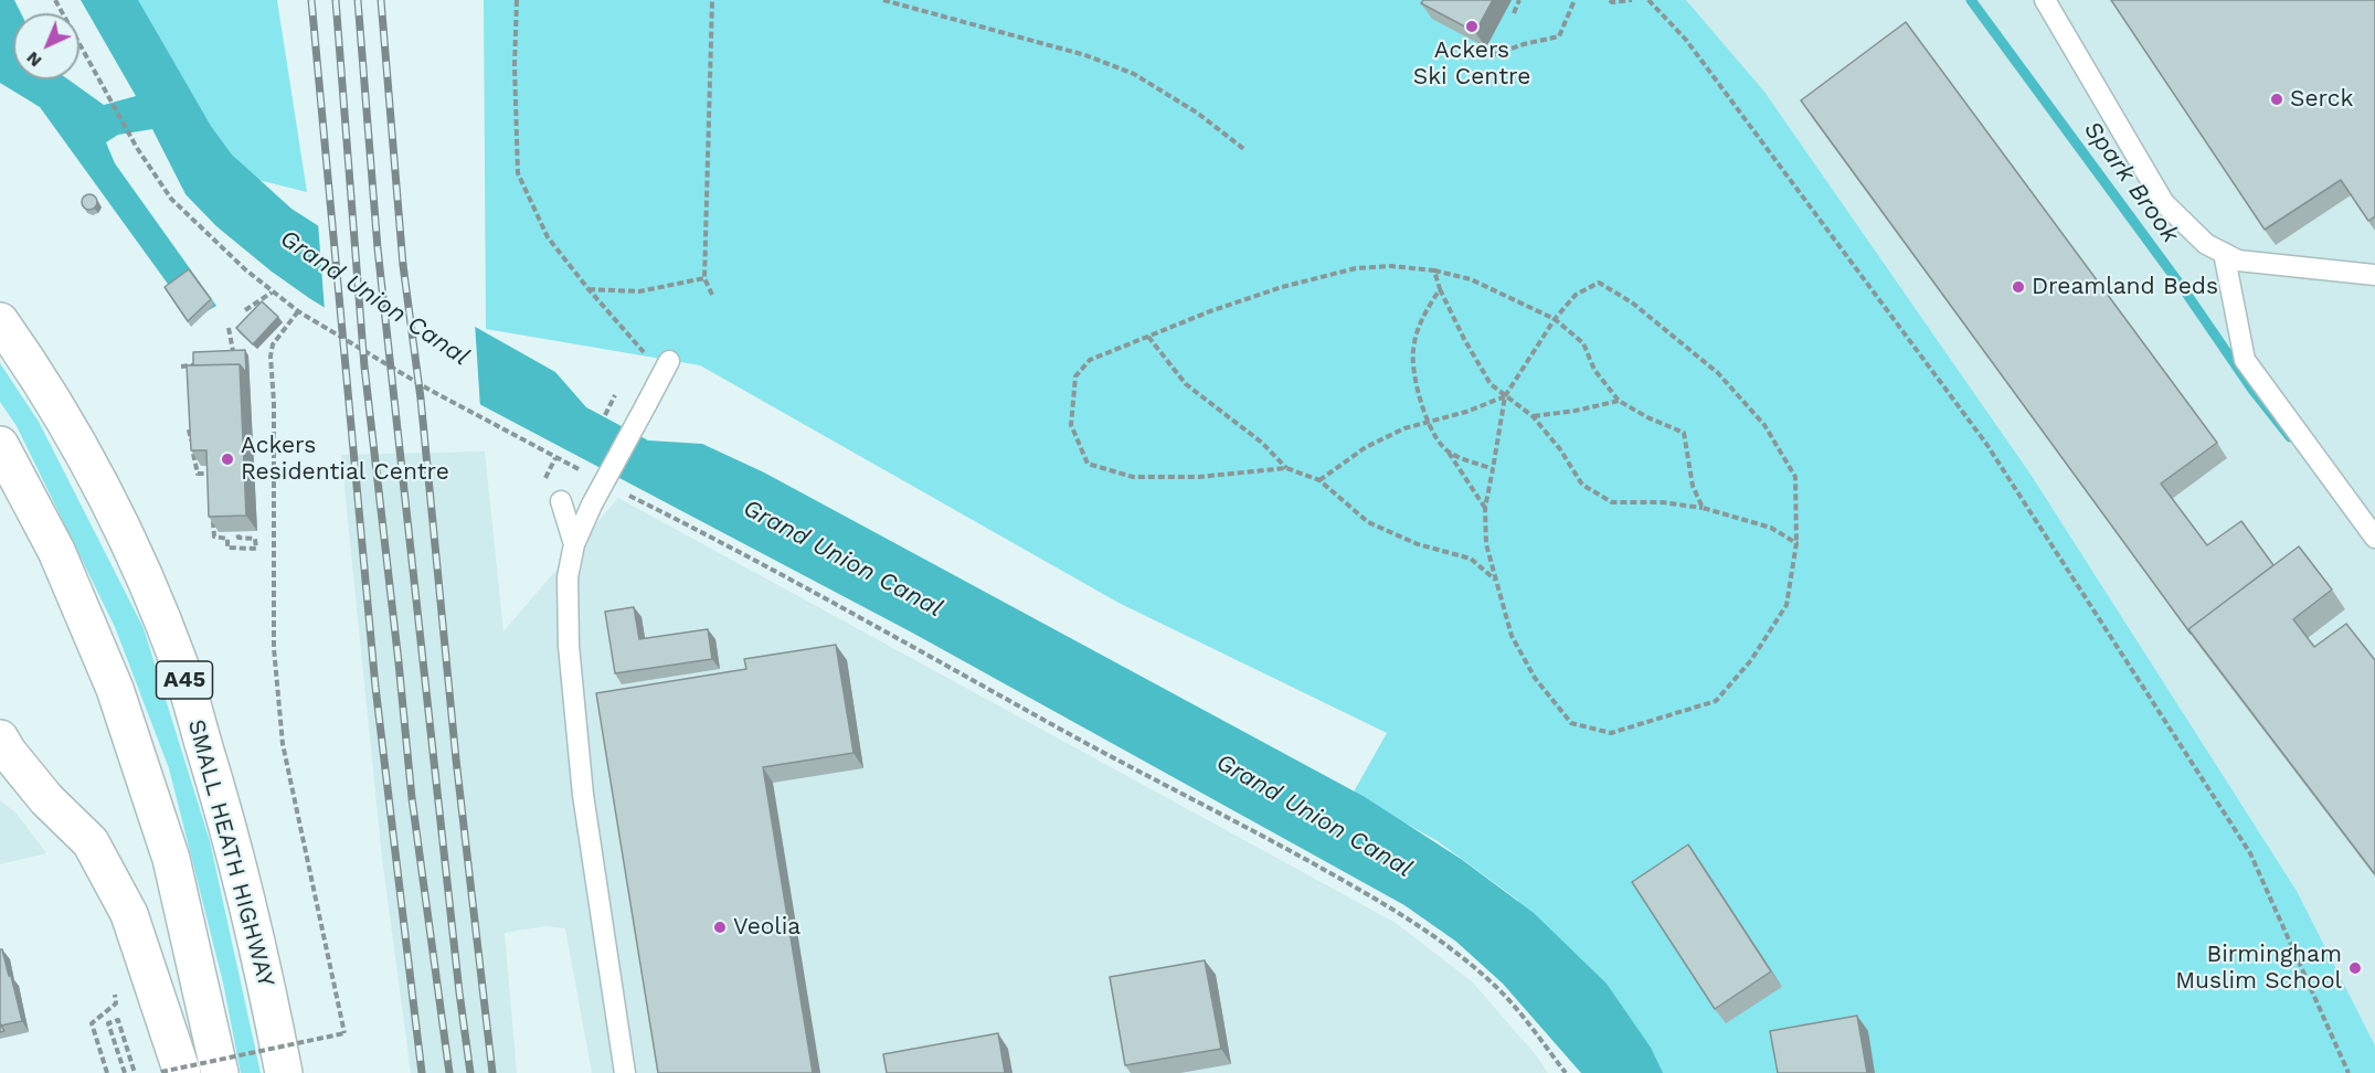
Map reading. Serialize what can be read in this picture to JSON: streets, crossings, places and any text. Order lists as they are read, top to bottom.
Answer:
{
  "streets": {
    "main road": ["A45", "SMALL HEATH HIGHWAY"]
  },
  "water": ["Spark Brook", "Grand Union Canal"],
  "places": [
    "Ackers Ski Centre",
    "Serck",
    "Dreamland Beds",
    "Ackers Residential Centre",
    "Veolia",
    "Birmingham Muslim School"
  ],
  "north": "bottom left"
}
